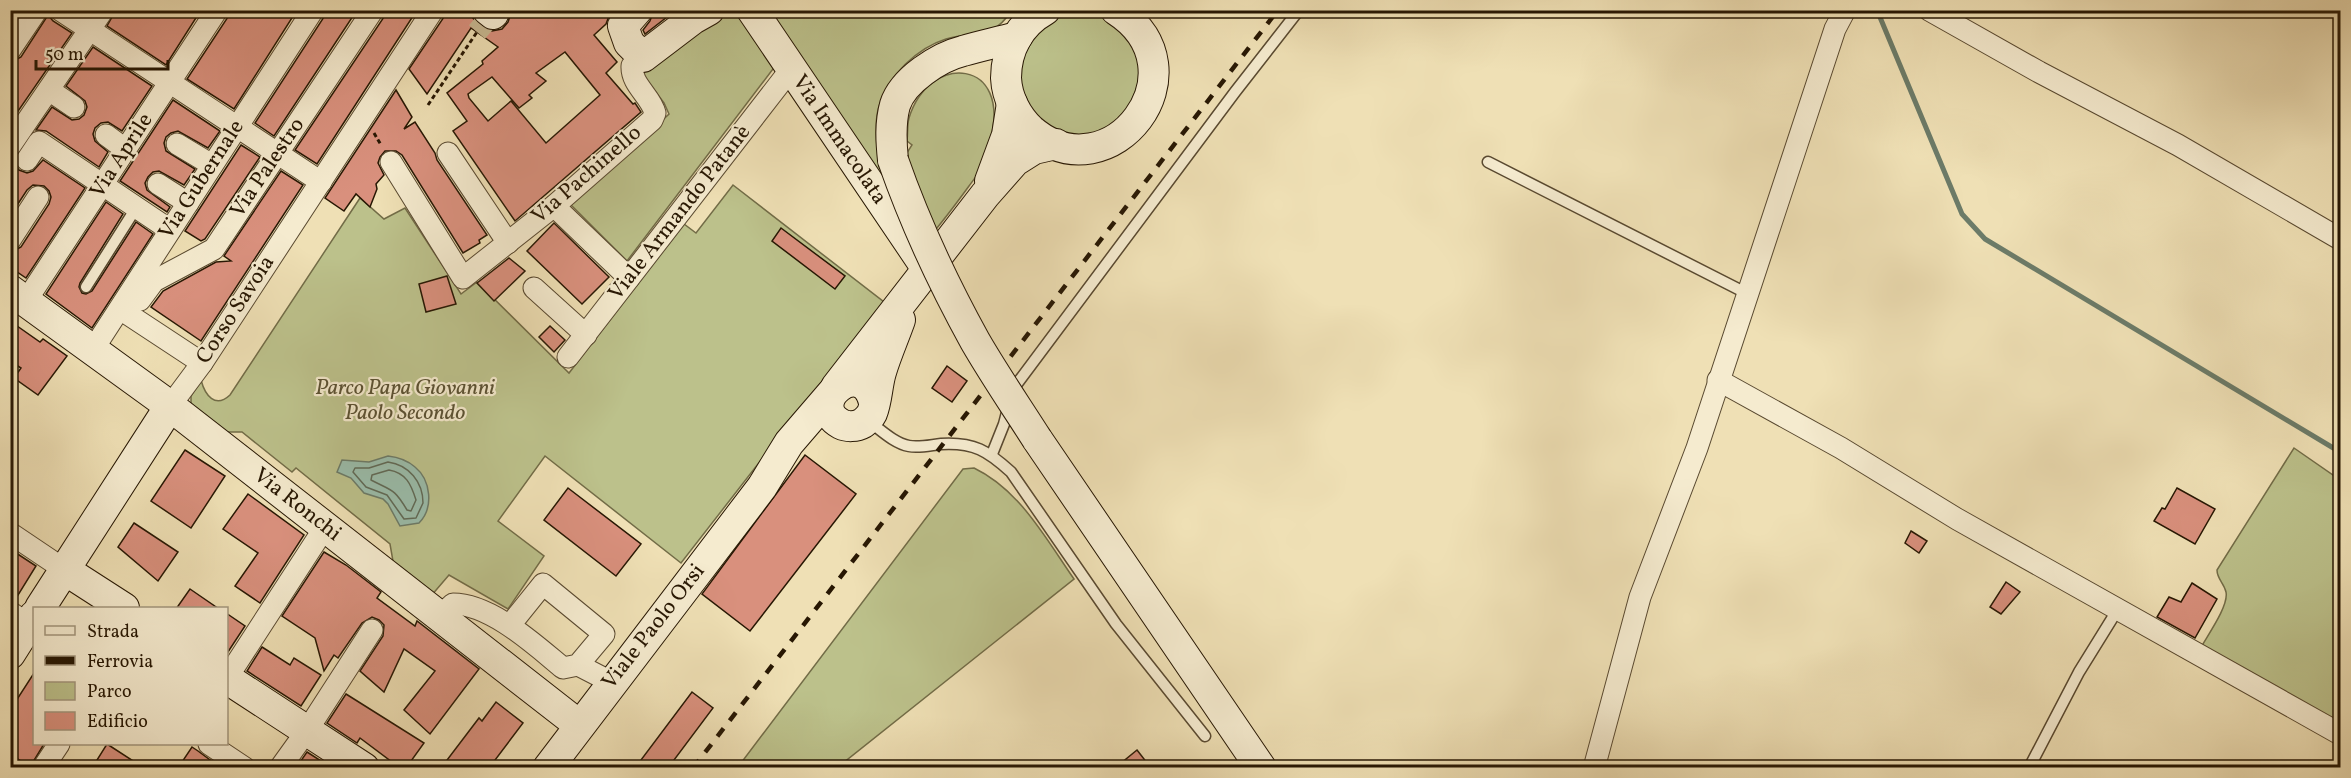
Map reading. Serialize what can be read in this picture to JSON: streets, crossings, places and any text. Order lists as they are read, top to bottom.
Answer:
{
  "streets": {
    "main road": [
      "Via Immacolata",
      "Corso Savoia",
      "Via Ronchi",
      "Viale Paolo Orsi"
    ],
    "street": [
      "Via Aprile",
      "Via Palestro",
      "Via Pachinello",
      "Via Gubernale",
      "Viale Armando Patanè"
    ]
  },
  "crossings": [
    ["Via Immacolata", "Viale Armando Patanè"],
    ["Via Aprile", "Via Ronchi"],
    ["Via Palestro", "Via Gubernale"],
    ["Via Gubernale", "Via Ronchi"],
    ["Corso Savoia", "Via Ronchi"],
    ["Via Ronchi", "Viale Paolo Orsi"]
  ],
  "parks": ["Parco Papa Giovanni Paolo Secondo"],
  "legend": [
    "Strada",
    "Ferrovia",
    "Parco",
    "Edificio"
  ],
  "scale_bar": "50 m"
}
